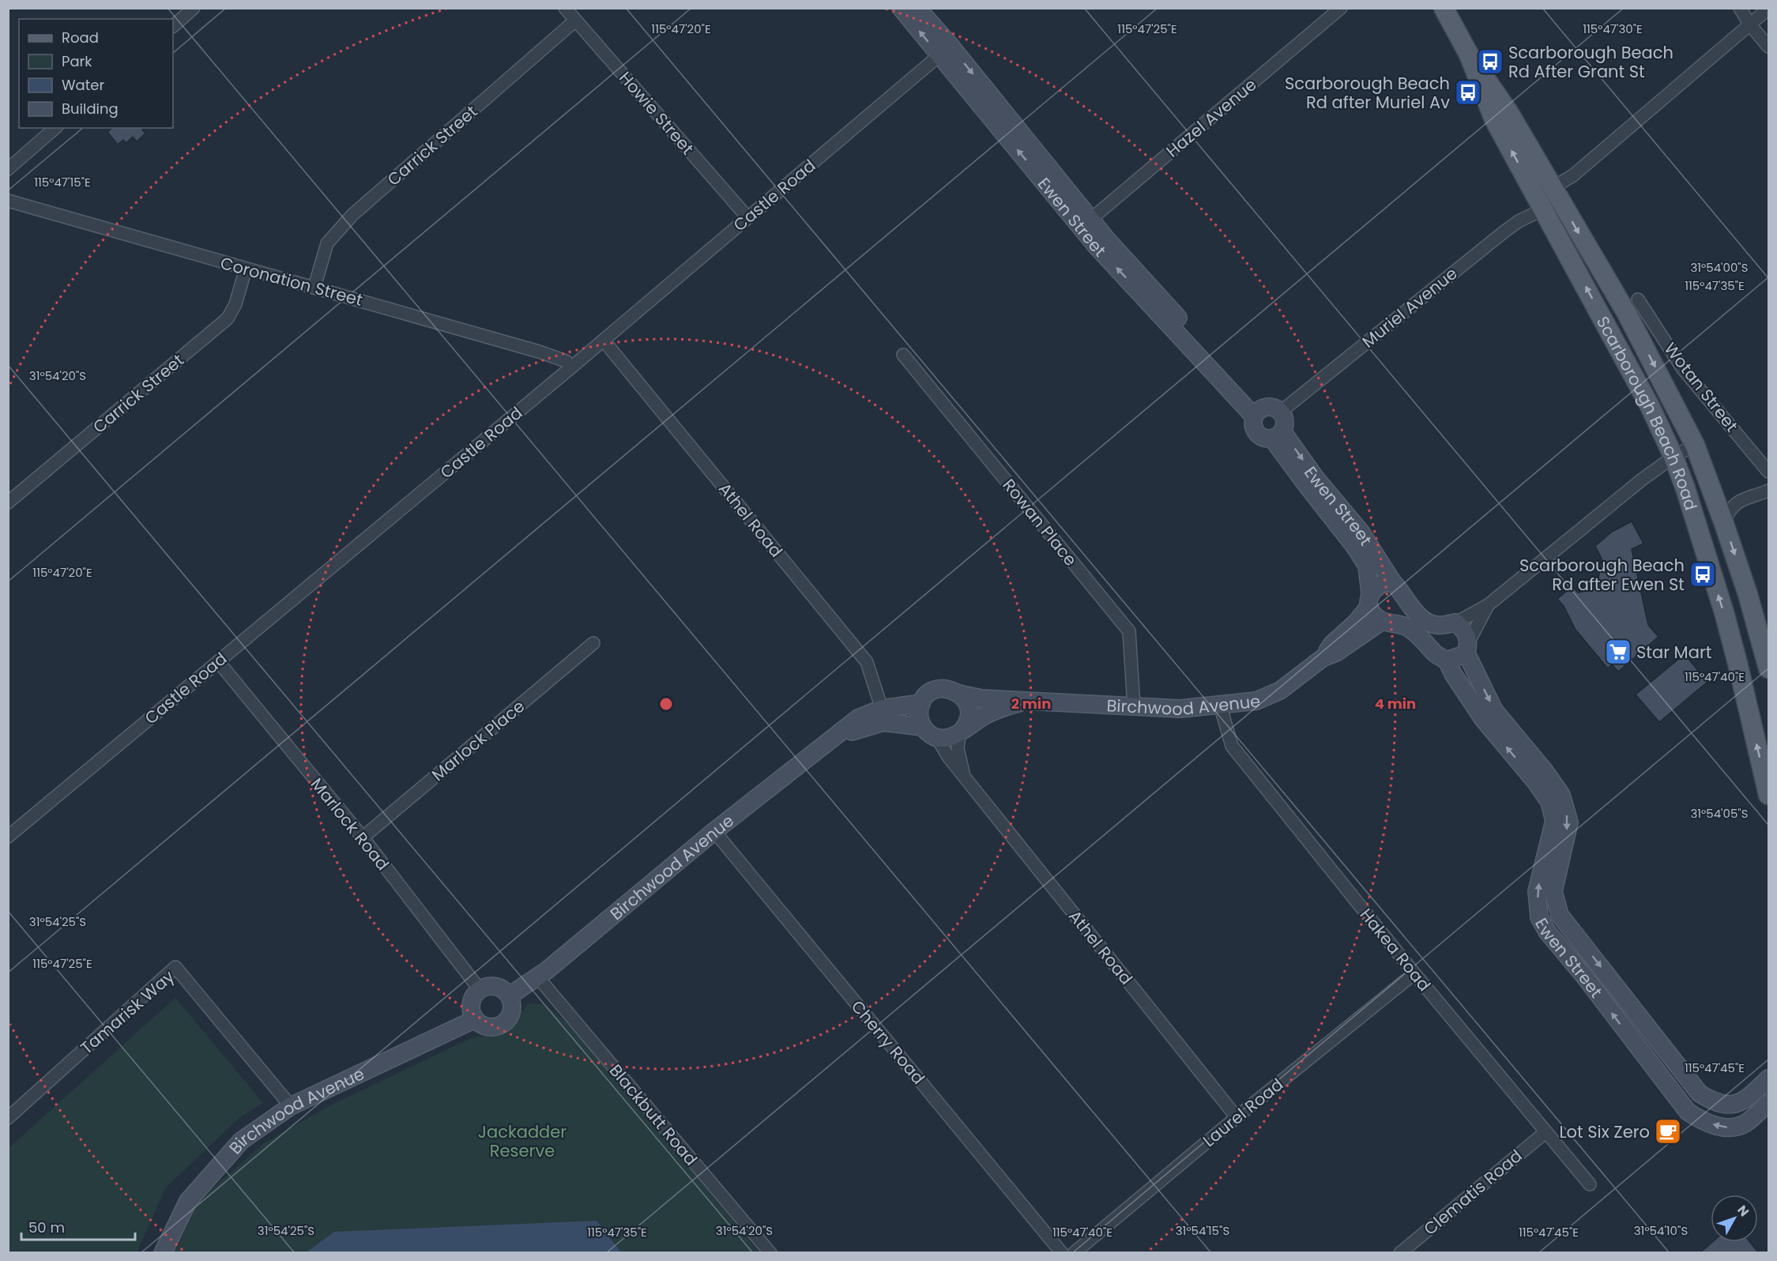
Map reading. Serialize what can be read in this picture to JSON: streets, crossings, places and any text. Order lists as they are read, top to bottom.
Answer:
{
  "streets": {
    "main road": ["Ewen Street", "Scarborough Beach Road", "Birchwood Avenue"],
    "street": [
      "Howie Street",
      "Hazel Avenue",
      "Carrick Street",
      "Castle Road",
      "Coronation Street",
      "Muriel Avenue",
      "Wotan Street",
      "Athel Road",
      "Rowan Place",
      "Marlock Place",
      "Marlock Road",
      "Hakea Road",
      "Tamarisk Way",
      "Cherry Road",
      "Laurel Road",
      "Blackbutt Road",
      "Clematis Road"
    ]
  },
  "crossings": [
    ["Howie Street", "Carrick Street"],
    ["Howie Street", "Castle Road"],
    ["Hazel Avenue", "Ewen Street"],
    ["Carrick Street", "Coronation Street"],
    ["Castle Road", "Ewen Street"],
    ["Castle Road", "Coronation Street"],
    ["Castle Road", "Athel Road"],
    ["Castle Road", "Marlock Road"],
    ["Ewen Street", "Muriel Avenue"],
    ["Ewen Street", "Birchwood Avenue"],
    ["Muriel Avenue", "Scarborough Beach Road"],
    ["Athel Road", "Birchwood Avenue"],
    ["Athel Road", "Laurel Road"],
    ["Rowan Place", "Birchwood Avenue"],
    ["Birchwood Avenue", "Marlock Road"],
    ["Birchwood Avenue", "Hakea Road"],
    ["Birchwood Avenue", "Tamarisk Way"],
    ["Birchwood Avenue", "Cherry Road"],
    ["Birchwood Avenue", "Blackbutt Road"],
    ["Marlock Place", "Marlock Road"],
    ["Hakea Road", "Laurel Road"],
    ["Hakea Road", "Clematis Road"]
  ],
  "parks": ["Jackadder Reserve"],
  "places": {
    "bus stop": ["Scarborough Beach Rd After Grant St", "Scarborough Beach Rd after Muriel Av", "Scarborough Beach Rd after Ewen St"],
    "supermarket": ["Star Mart"],
    "cafe": ["Lot Six Zero"]
  },
  "legend": [
    "Road",
    "Park",
    "Water",
    "Building"
  ],
  "scale_bar": "50 m",
  "north": "top right",
  "coordinates": [
    "115°47'20\"E",
    "115°47'25\"E",
    "115°47'30\"E",
    "115°47'15\"E",
    "31°54'00\"S",
    "115°47'35\"E",
    "31°54'20\"S",
    "115°47'40\"E",
    "31°54'05\"S",
    "31°54'25\"S",
    "115°47'45\"E",
    "31°54'15\"S",
    "31°54'10\"S"
  ],
  "rings": ["2 min", "4 min"]
}
